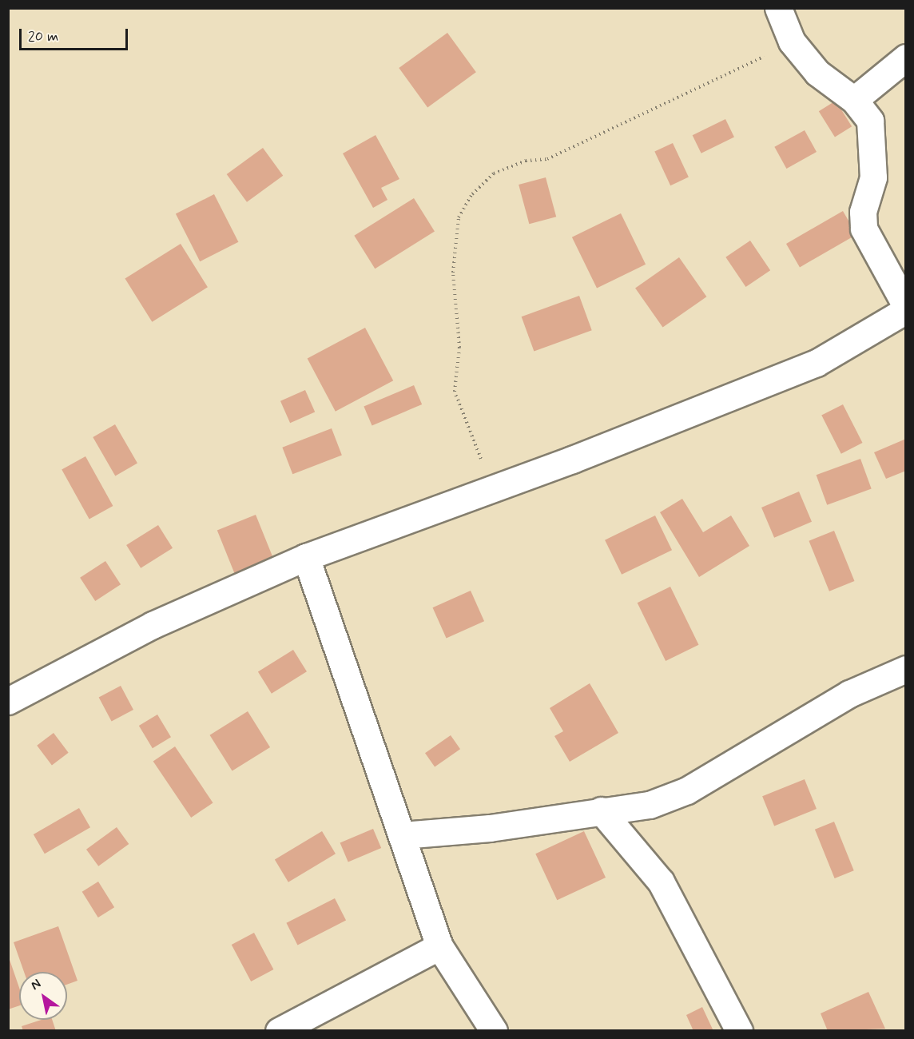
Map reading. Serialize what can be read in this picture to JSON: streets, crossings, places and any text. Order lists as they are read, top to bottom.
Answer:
{
  "scale_bar": "20 m",
  "north": "top left"
}
